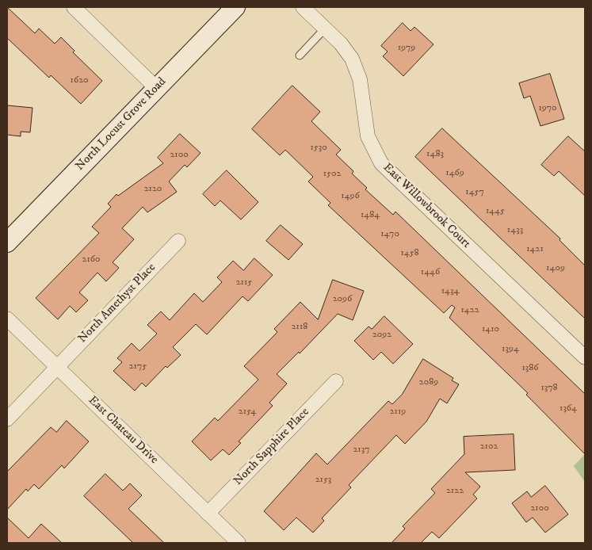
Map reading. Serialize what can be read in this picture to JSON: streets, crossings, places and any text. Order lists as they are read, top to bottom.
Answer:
{
  "streets": {
    "main road": ["North Locust Grove Road"],
    "street": [
      "East Willowbrook Court",
      "North Amethyst Place",
      "East Chateau Drive",
      "North Sapphire Place"
    ]
  },
  "crossings": [
    ["North Amethyst Place", "East Chateau Drive"],
    ["East Chateau Drive", "North Sapphire Place"]
  ],
  "house_numbers": [
    "1979",
    "1620",
    "1970",
    "1530",
    "1483",
    "2100",
    "1469",
    "1502",
    "2120",
    "1457",
    "1496",
    "1445",
    "1484",
    "1433",
    "1470",
    "1421",
    "1458",
    "2160",
    "1409",
    "1446",
    "2115",
    "1434",
    "2096",
    "1422",
    "2118",
    "1410",
    "2092",
    "1394",
    "2175",
    "1386",
    "2089",
    "1378",
    "1364",
    "2154",
    "2119",
    "2102",
    "2137",
    "2153",
    "2122",
    "2100"
  ]
}
